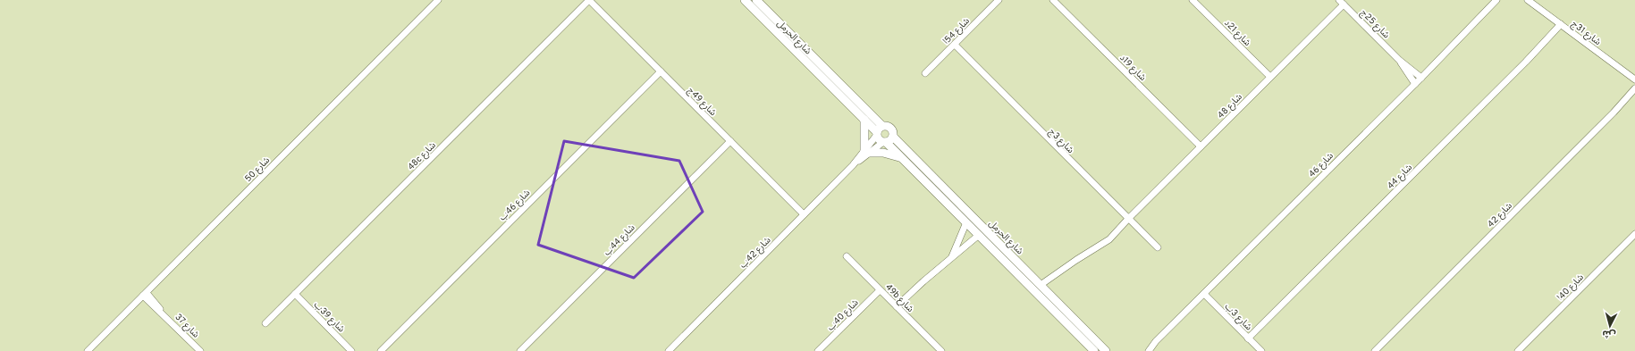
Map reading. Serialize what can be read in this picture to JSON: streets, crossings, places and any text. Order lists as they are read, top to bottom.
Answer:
{
  "streets": {
    "street": [
      "شارع 25ج",
      "شارع 54ا",
      "شارع 21د",
      "شارع 31ج",
      "شارع الحرمل",
      "شارع 19د",
      "شارع 49ج",
      "شارع 48",
      "شارع 3ج",
      "48c شارع",
      "شارع 46",
      "شارع 50",
      "شارع 44",
      "شارع 46ب",
      "شارع 42",
      "شارع 44ب",
      "شارع 42ب",
      "شارع 40ا",
      "49b شارع",
      "شارع 40ب",
      "شارع 39ب",
      "شارع 3ب",
      "شارع 37"
    ]
  },
  "crossings": [
    ["شارع 25ج", "شارع 48"],
    ["شارع 25ج", "شارع 46"],
    ["شارع 54ا", "شارع 3ج"],
    ["شارع 21د", "شارع 48"],
    ["شارع 31ج", "شارع 44"],
    ["شارع الحرمل", "شارع 48"],
    ["شارع الحرمل", "شارع 42ب"],
    ["شارع 19د", "شارع 48"],
    ["شارع 49ج", "48c شارع"],
    ["شارع 49ج", "شارع 46ب"],
    ["شارع 49ج", "شارع 44ب"],
    ["شارع 49ج", "شارع 42ب"],
    ["شارع 48", "شارع 3ج"],
    ["48c شارع", "شارع 39ب"],
    ["شارع 46", "شارع 3ب"],
    ["شارع 50", "شارع 37"],
    ["شارع 44", "شارع 3ب"],
    ["49b شارع", "شارع 40ب"]
  ],
  "north": "bottom"
}
